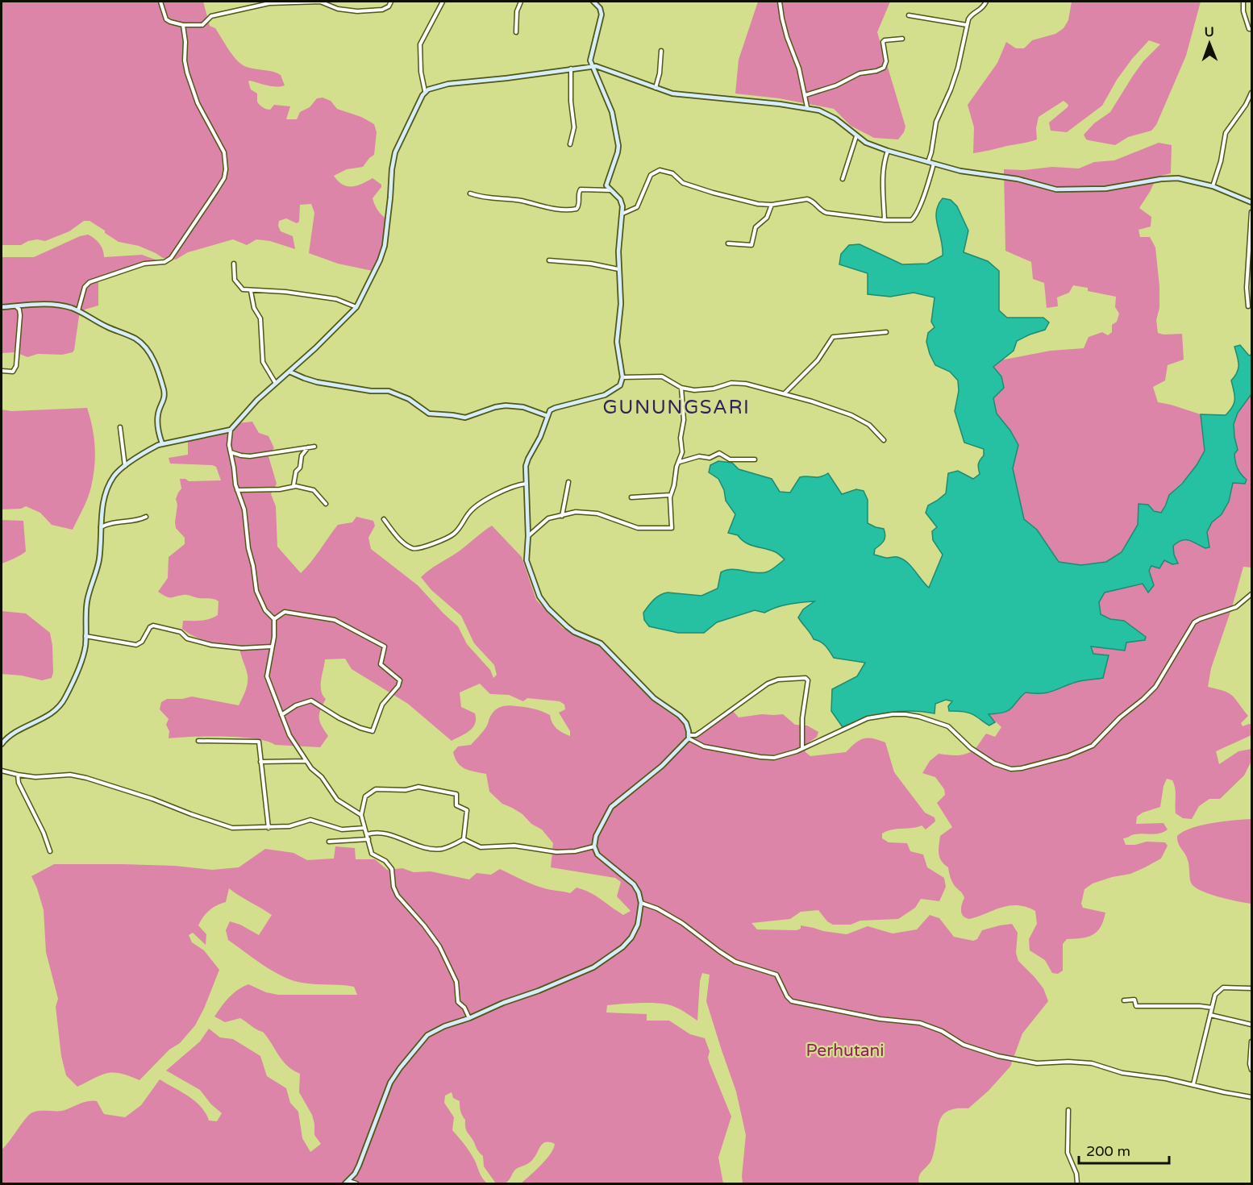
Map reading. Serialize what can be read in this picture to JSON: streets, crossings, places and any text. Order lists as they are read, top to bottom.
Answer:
{
  "districts": ["GUNUNGSARI"],
  "parks": ["Perhutani"],
  "scale_bar": "200 m",
  "north": "top"
}
